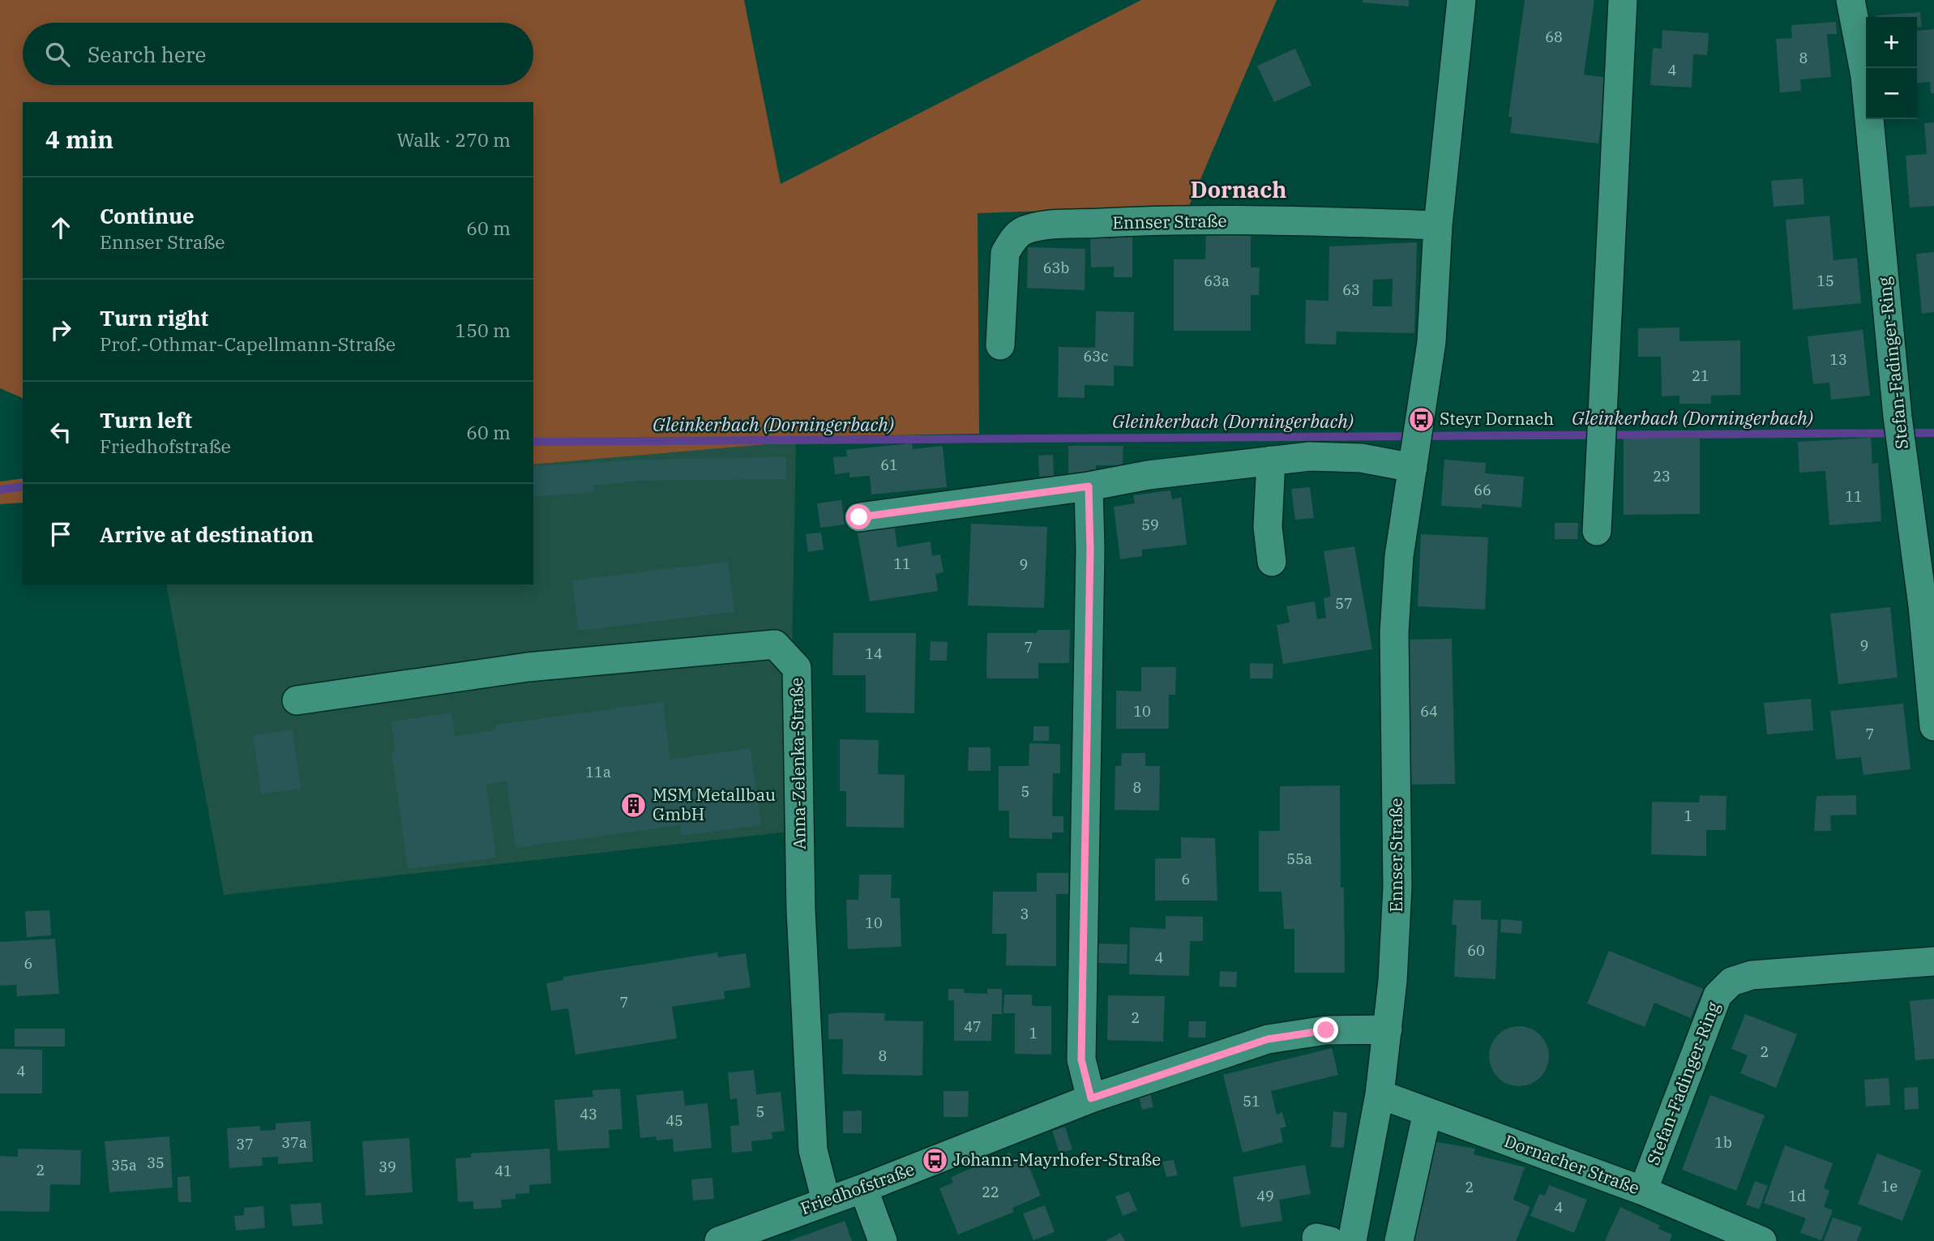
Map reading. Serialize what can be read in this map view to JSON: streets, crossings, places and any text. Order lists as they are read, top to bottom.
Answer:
{
  "streets": {
    "street": [
      "Ennser Straße",
      "Stefan-Fadinger-Ring",
      "Anna-Zelenka-Straße",
      "Dornacher Straße",
      "Friedhofstraße"
    ]
  },
  "crossings": [
    ["Ennser Straße", "Dornacher Straße"],
    ["Ennser Straße", "Friedhofstraße"],
    ["Stefan-Fadinger-Ring", "Dornacher Straße"],
    ["Anna-Zelenka-Straße", "Friedhofstraße"]
  ],
  "districts": ["Dornach"],
  "water": ["Gleinkerbach (Dorningerbach)"],
  "places": {
    "bus stop": ["Steyr Dornach", "Johann-Mayrhofer-Straße"],
    "building": ["MSM Metallbau GmbH"]
  },
  "house_numbers": [
    "68",
    "8",
    "4",
    "63b",
    "63a",
    "15",
    "63",
    "63c",
    "13",
    "21",
    "61",
    "23",
    "66",
    "11",
    "59",
    "11",
    "9",
    "57",
    "9",
    "7",
    "14",
    "10",
    "64",
    "7",
    "11a",
    "8",
    "5",
    "1",
    "55a",
    "6",
    "3",
    "10",
    "60",
    "4",
    "6",
    "7",
    "2",
    "47",
    "1",
    "2",
    "8",
    "4",
    "51",
    "5",
    "43",
    "45",
    "37a",
    "1b",
    "37",
    "35",
    "35a",
    "39",
    "2",
    "41",
    "1e",
    "2",
    "22",
    "49",
    "1d",
    "4"
  ],
  "page": {
    "map_buttons": ["+", "−"],
    "search": "Search here",
    "heading": ["4 min", "Walk · 270 m"],
    "list": [
      ["Continue", "Ennser Straße", "60 m"],
      ["Turn right", "Prof.-Othmar-Capellmann-Straße", "150 m"],
      ["Turn left", "Friedhofstraße", "60 m"],
      "Arrive at destination"
    ]
  }
}
